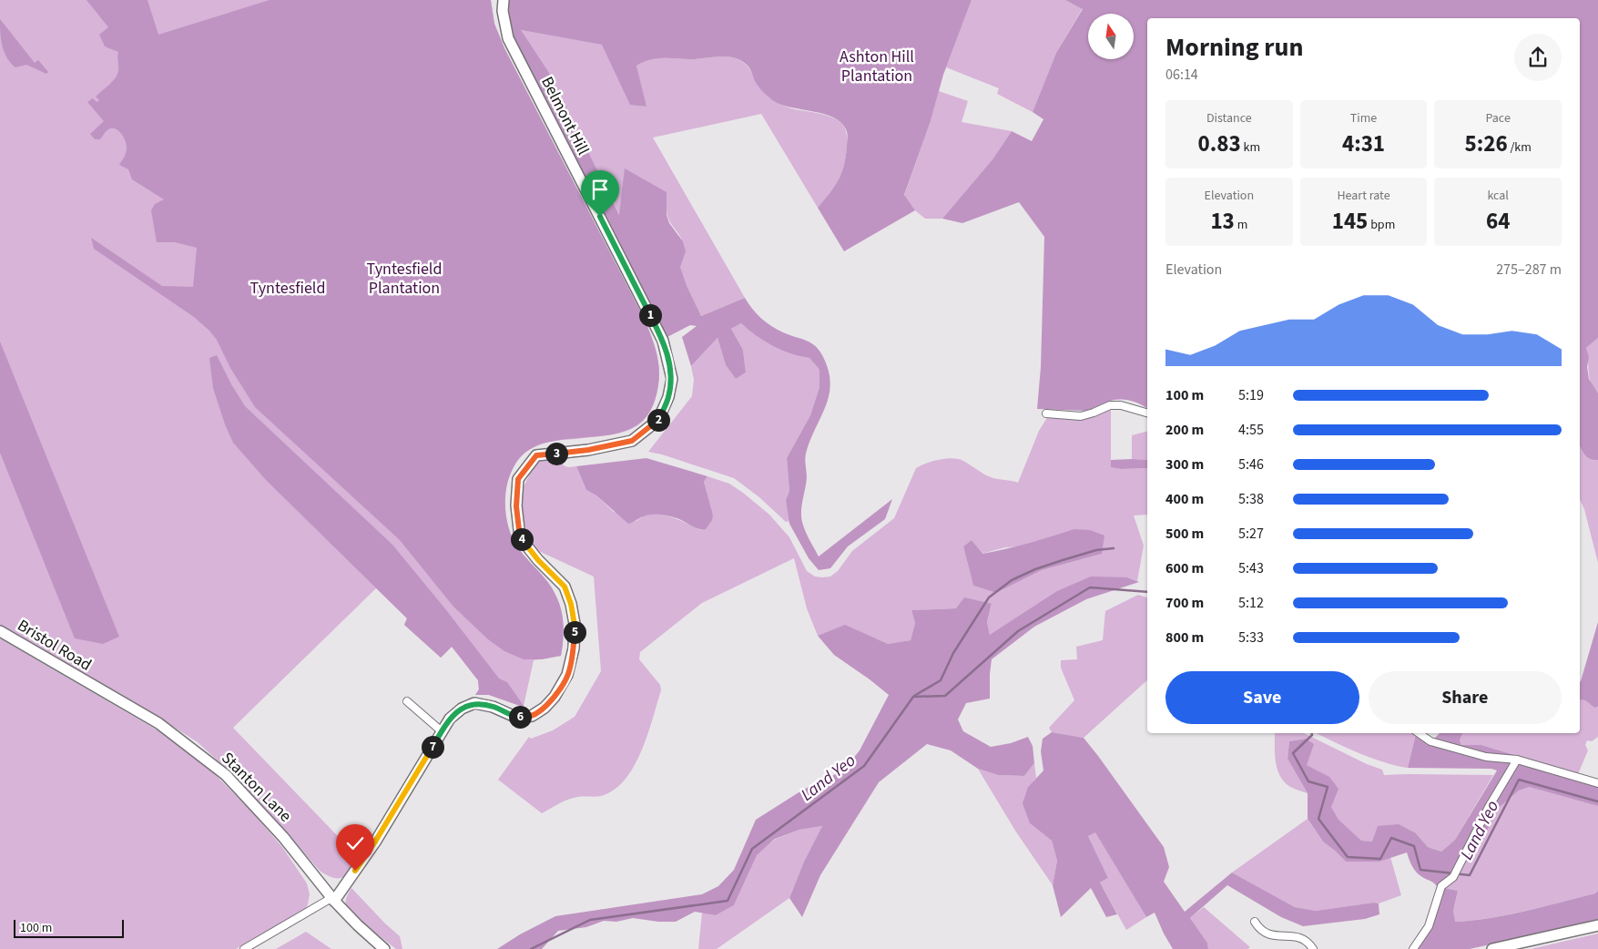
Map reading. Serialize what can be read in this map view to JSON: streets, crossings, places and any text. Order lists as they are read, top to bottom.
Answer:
{
  "streets": {
    "main road": ["Belmont Hill", "Bristol Road", "Stanton Lane"]
  },
  "crossings": [
    ["Belmont Hill", "Stanton Lane"],
    ["Bristol Road", "Stanton Lane"]
  ],
  "water": ["Land Yeo"],
  "parks": ["Ashton Hill Plantation", "Tyntesfield Plantation", "Tyntesfield"],
  "scale_bar": "100 m",
  "north": "top",
  "page": {
    "heading": ["Morning run", "06:14"],
    "stats": [
      ["Distance", "0.83 km"],
      ["Time", "4:31"],
      ["Pace", "5:26 /km"],
      ["Elevation", "13 m"],
      ["Heart rate", "145 bpm"],
      ["kcal", "64"]
    ],
    "chart": ["Elevation", "275–287 m"],
    "pins": [
      "1",
      "2",
      "3",
      "4",
      "5",
      "6",
      "7"
    ],
    "list": [
      {
        "name": "100 m",
        "note": "5:19"
      },
      {
        "name": "200 m",
        "note": "4:55"
      },
      {
        "name": "300 m",
        "note": "5:46"
      },
      {
        "name": "400 m",
        "note": "5:38"
      },
      {
        "name": "500 m",
        "note": "5:27"
      },
      {
        "name": "600 m",
        "note": "5:43"
      },
      {
        "name": "700 m",
        "note": "5:12"
      },
      {
        "name": "800 m",
        "note": "5:33"
      }
    ],
    "buttons": ["Save", "Share"],
    "scale": "100 m"
  }
}
